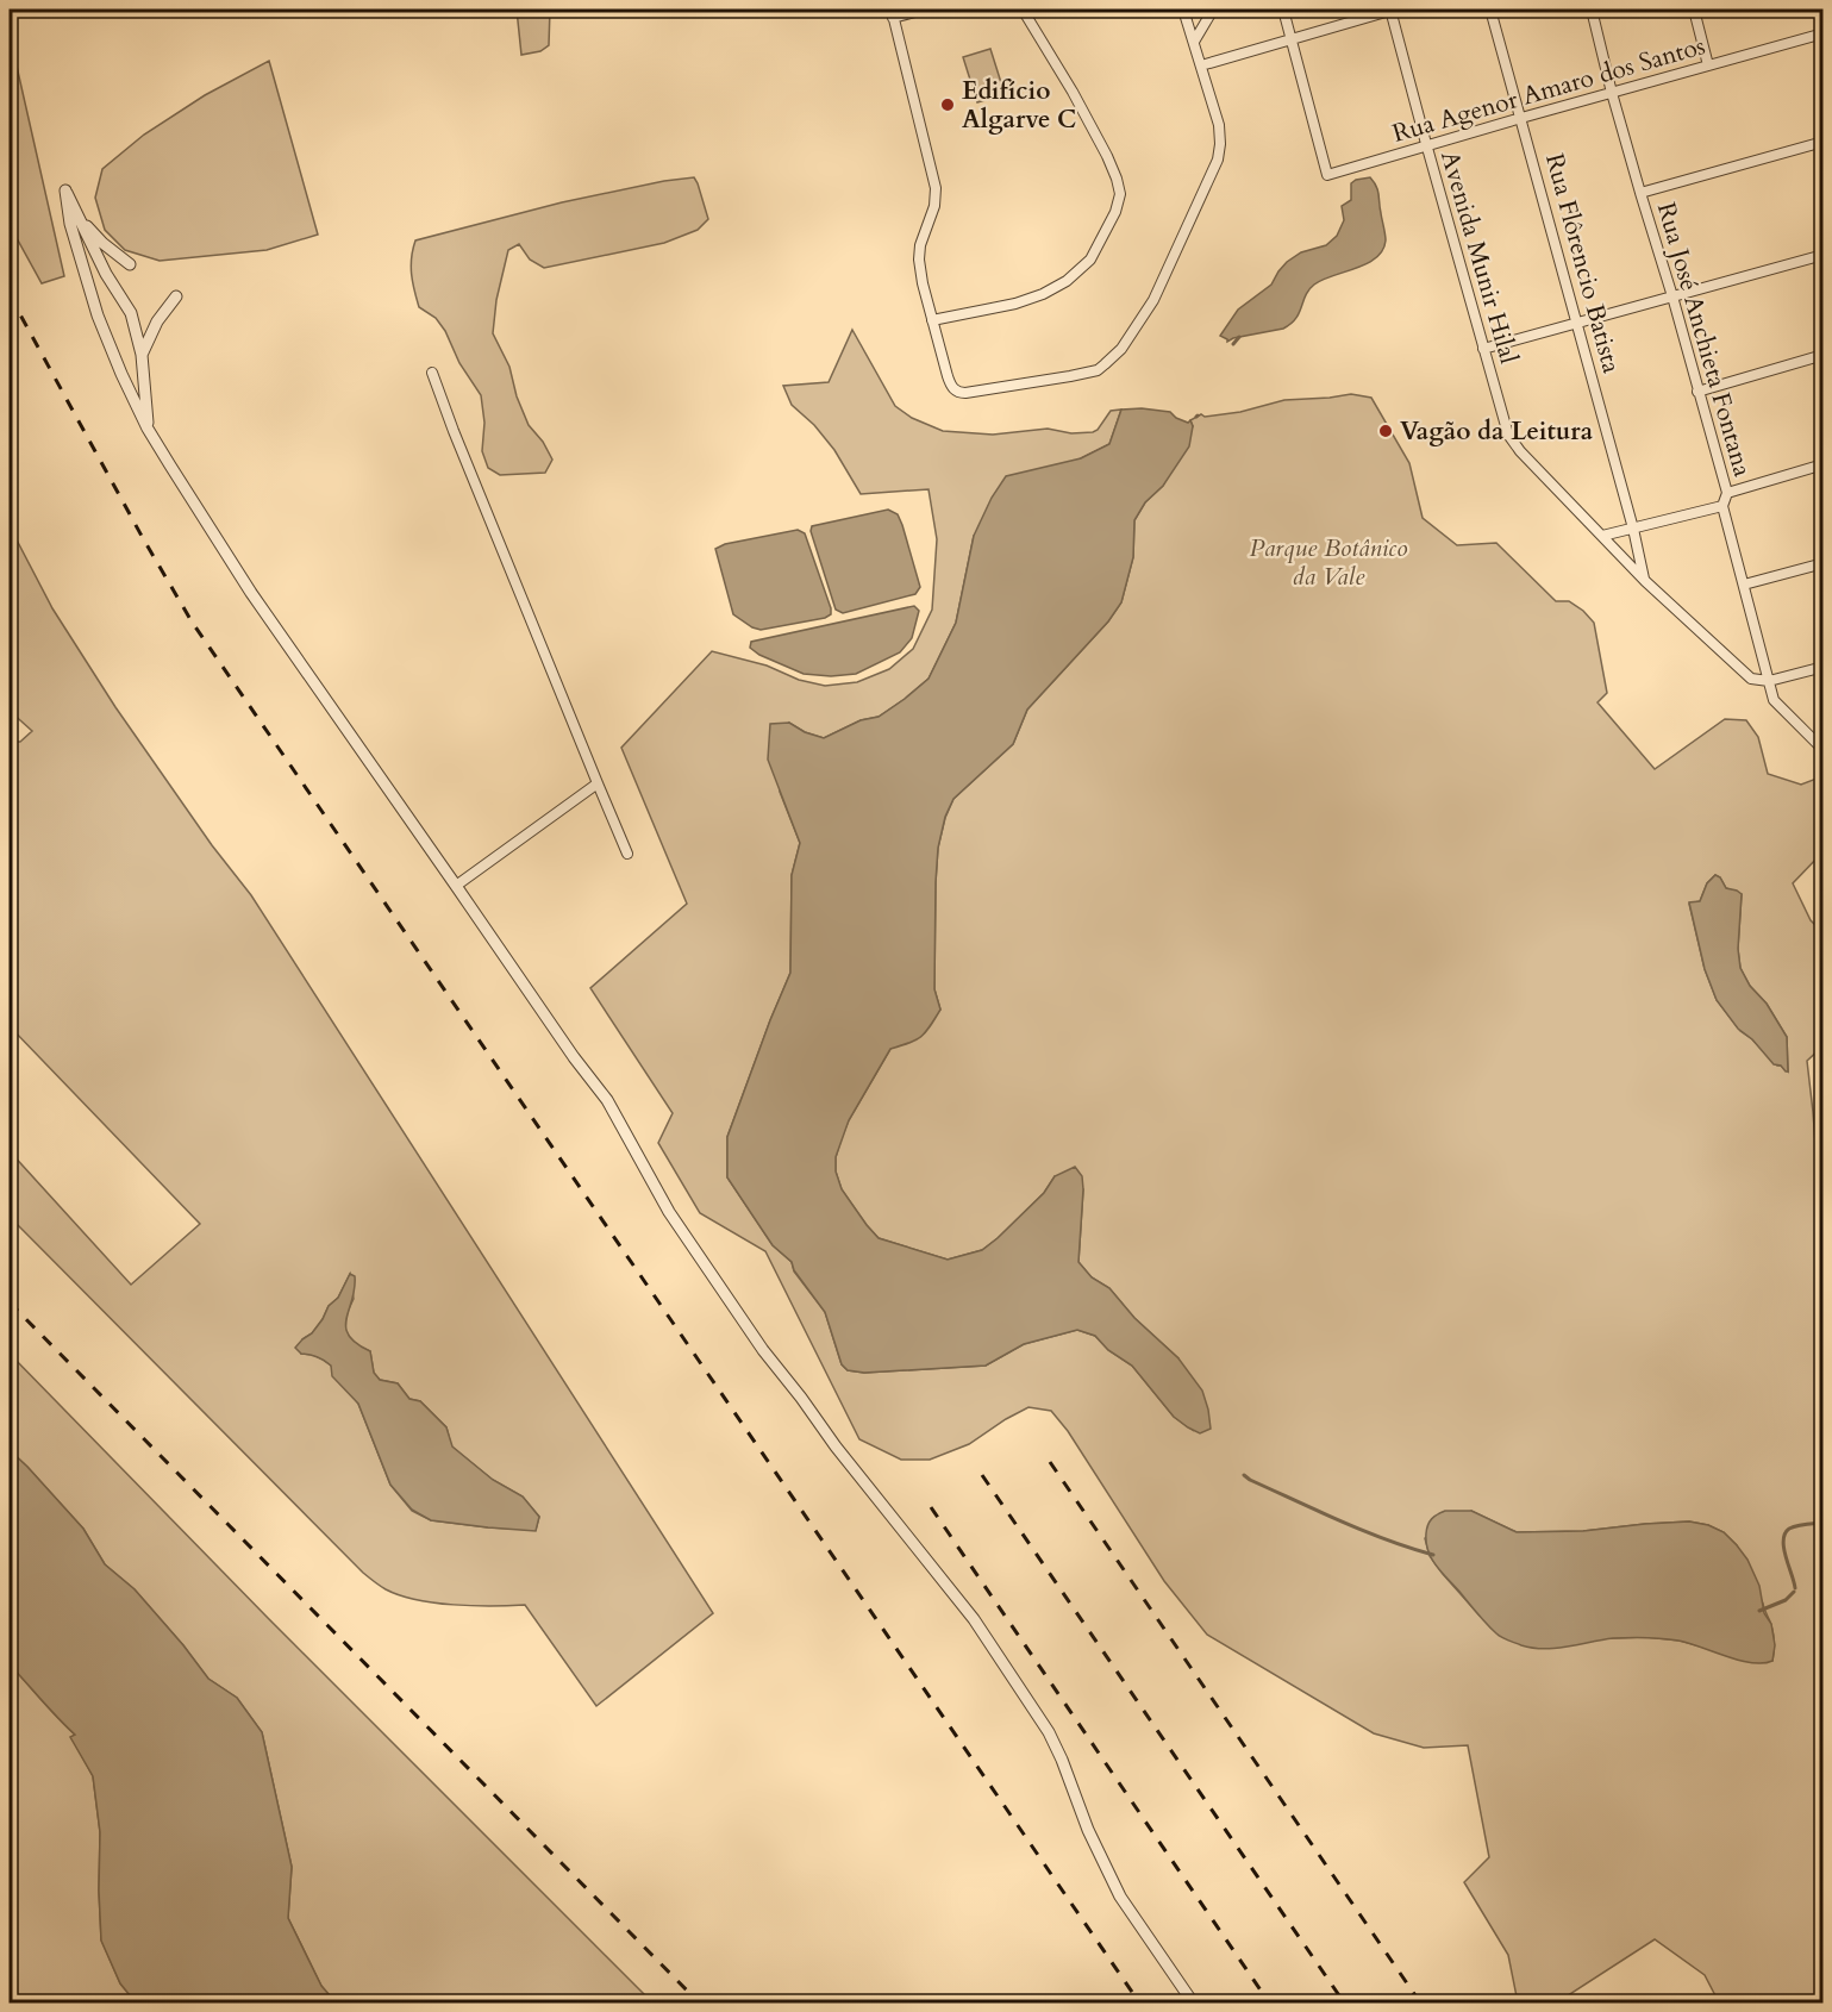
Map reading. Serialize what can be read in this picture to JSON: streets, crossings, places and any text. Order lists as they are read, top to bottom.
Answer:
{
  "streets": {
    "street": [
      "Rua Agenor Amaro dos Santos",
      "Avenida Munir Hilal",
      "Rua Flôrencio Batista",
      "Rua José Anchieta Fontana"
    ]
  },
  "crossings": [
    ["Rua Agenor Amaro dos Santos", "Avenida Munir Hilal"],
    ["Rua Agenor Amaro dos Santos", "Rua Flôrencio Batista"],
    ["Rua Agenor Amaro dos Santos", "Rua José Anchieta Fontana"]
  ],
  "parks": ["Parque Botânico da Vale"],
  "places": ["Edifício Algarve C", "Vagão da Leitura"]
}
